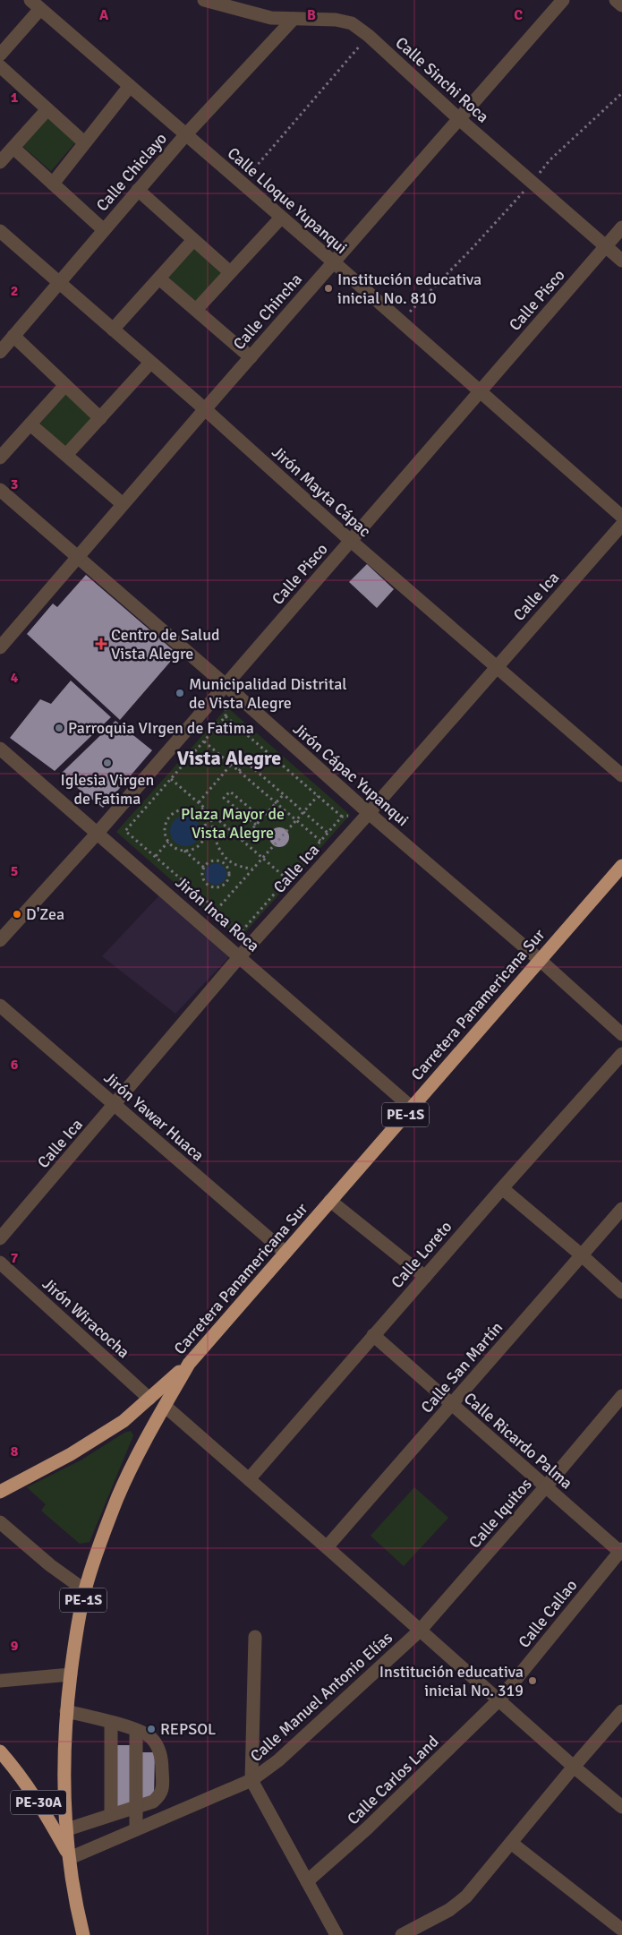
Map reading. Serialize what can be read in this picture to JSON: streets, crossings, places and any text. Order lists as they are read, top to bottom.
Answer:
{
  "streets": {
    "highway": ["Carretera Panamericana Sur", "PE-1S", "PE-30A"],
    "street": [
      "Calle Sinchi Roca",
      "Calle Chiclayo",
      "Calle Lloque Yupanqui",
      "Calle Pisco",
      "Calle Chincha",
      "Jirón Mayta Cápac",
      "Calle Ica",
      "Jirón Cápac Yupanqui",
      "Jirón Inca Roca",
      "Jirón Yawar Huaca",
      "Calle Loreto",
      "Jirón Wiracocha",
      "Calle San Martín",
      "Calle Ricardo Palma",
      "Calle Iquitos",
      "Calle Callao",
      "Calle Manuel Antonio Elías",
      "Calle Carlos Land"
    ]
  },
  "crossings": [
    ["Calle Sinchi Roca", "Calle Chiclayo"],
    ["Calle Sinchi Roca", "Calle Pisco"],
    ["Calle Sinchi Roca", "Calle Chincha"],
    ["Calle Chiclayo", "Calle Lloque Yupanqui"],
    ["Calle Chiclayo", "Jirón Mayta Cápac"],
    ["Calle Lloque Yupanqui", "Calle Pisco"],
    ["Calle Lloque Yupanqui", "Calle Chincha"],
    ["Calle Pisco", "Jirón Mayta Cápac"],
    ["Calle Pisco", "Jirón Cápac Yupanqui"],
    ["Calle Pisco", "Jirón Inca Roca"],
    ["Calle Chincha", "Jirón Mayta Cápac"],
    ["Calle Chincha", "Jirón Cápac Yupanqui"],
    ["Jirón Mayta Cápac", "Calle Ica"],
    ["Calle Ica", "Jirón Cápac Yupanqui"],
    ["Calle Ica", "Jirón Inca Roca"],
    ["Calle Ica", "Jirón Yawar Huaca"],
    ["Jirón Cápac Yupanqui", "Carretera Panamericana Sur"],
    ["Jirón Inca Roca", "Carretera Panamericana Sur"],
    ["Carretera Panamericana Sur", "Jirón Yawar Huaca"],
    ["Carretera Panamericana Sur", "Calle Manuel Antonio Elías"],
    ["Carretera Panamericana Sur", "PE-30A"],
    ["Calle Loreto", "Calle Ricardo Palma"],
    ["Calle San Martín", "Calle Ricardo Palma"],
    ["Calle Ricardo Palma", "Calle Iquitos"],
    ["Calle Ricardo Palma", "Calle Callao"],
    ["Calle Iquitos", "Calle Manuel Antonio Elías"],
    ["Calle Callao", "Calle Carlos Land"],
    ["Calle Manuel Antonio Elías", "PE-30A"]
  ],
  "districts": ["Vista Alegre"],
  "parks": ["Plaza Mayor de Vista Alegre"],
  "places": {
    "other": [
      "Institución educativa inicial No. 810",
      "Municipalidad Distrital de Vista Alegre",
      "Parroquia VIrgen de Fatima",
      "Iglesia Virgen de Fatima",
      "D'Zea",
      "Institución educativa inicial No. 319",
      "REPSOL"
    ],
    "health": ["Centro de Salud Vista Alegre"]
  },
  "grid": {
    "columns": ["A", "B", "C"],
    "rows": [
      "1",
      "2",
      "3",
      "4",
      "5",
      "6",
      "7",
      "8",
      "9"
    ]
  }
}
